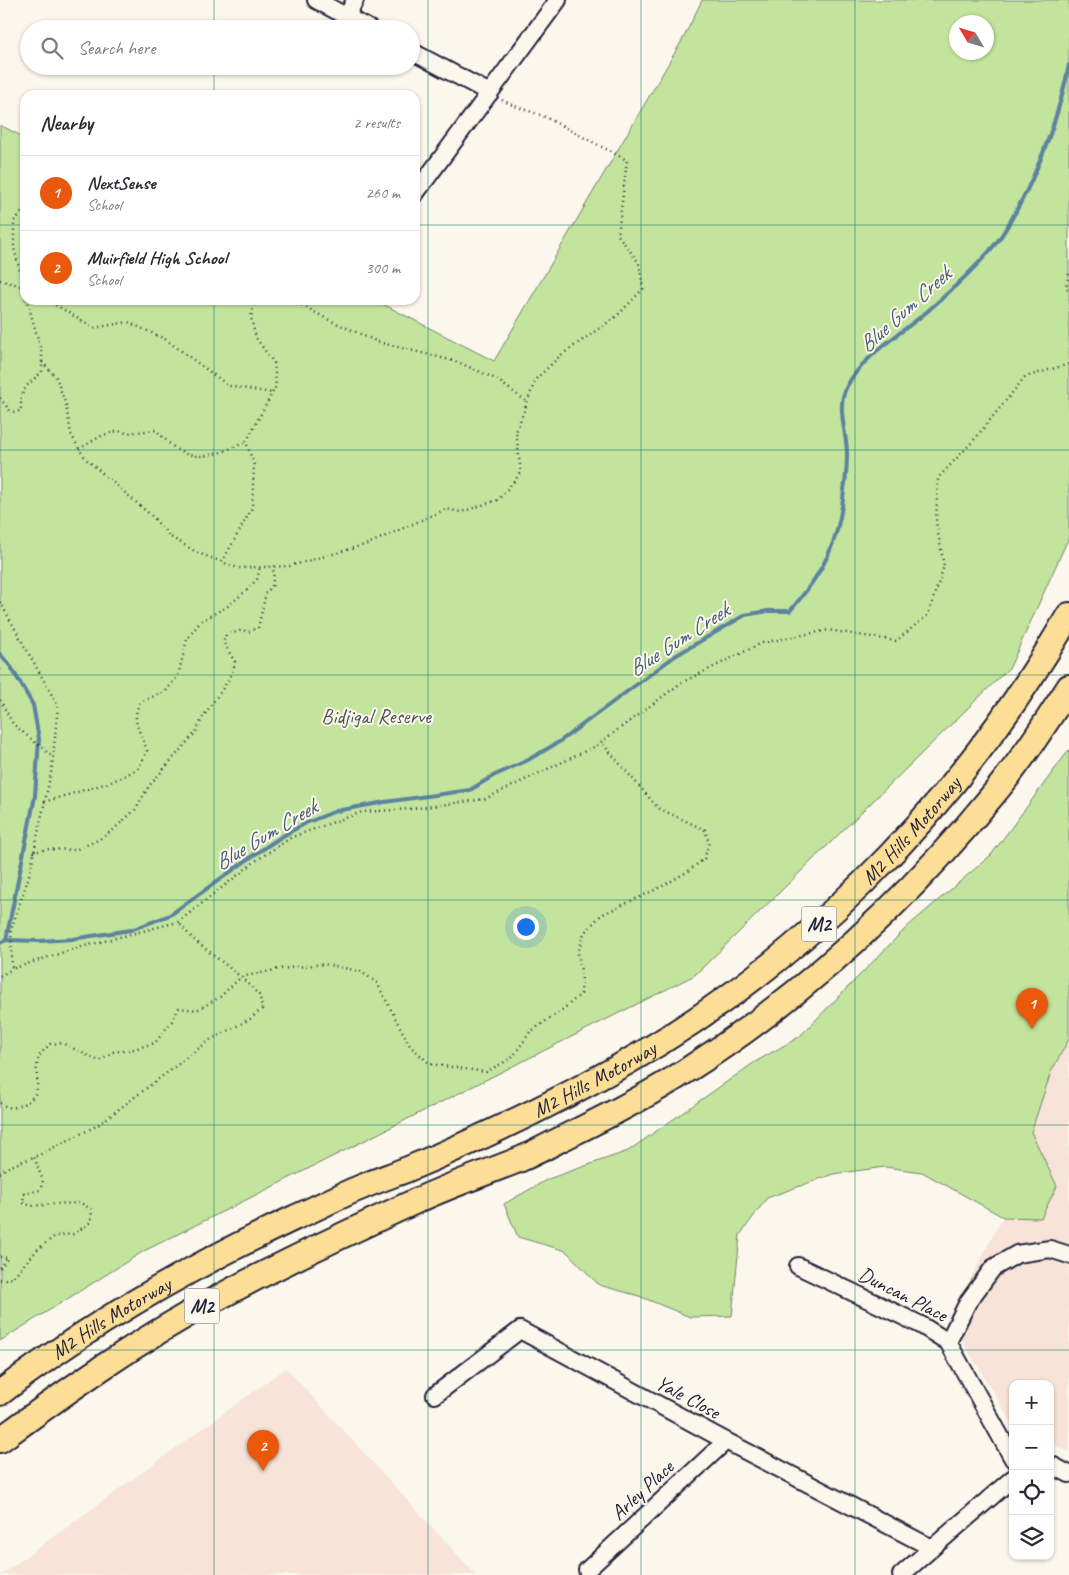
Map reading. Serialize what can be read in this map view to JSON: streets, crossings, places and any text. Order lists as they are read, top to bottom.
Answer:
{
  "streets": {
    "highway": ["M2 Hills Motorway", "M2"],
    "street": ["Duncan Place", "Yale Close", "Arley Place"]
  },
  "crossings": [
    ["Yale Close", "Arley Place"]
  ],
  "water": ["Blue Gum Creek"],
  "parks": ["Bidjigal Reserve"],
  "north": "top left",
  "page": {
    "search": "Search here",
    "heading": ["Nearby", "2 results"],
    "list": [
      {
        "mark": "1",
        "name": "NextSense",
        "note": "School",
        "value": "260 m"
      },
      {
        "mark": "2",
        "name": "Muirfield High School",
        "note": "School",
        "value": "300 m"
      }
    ],
    "pins": ["1", "2"],
    "map_buttons": ["+", "−"]
  }
}
